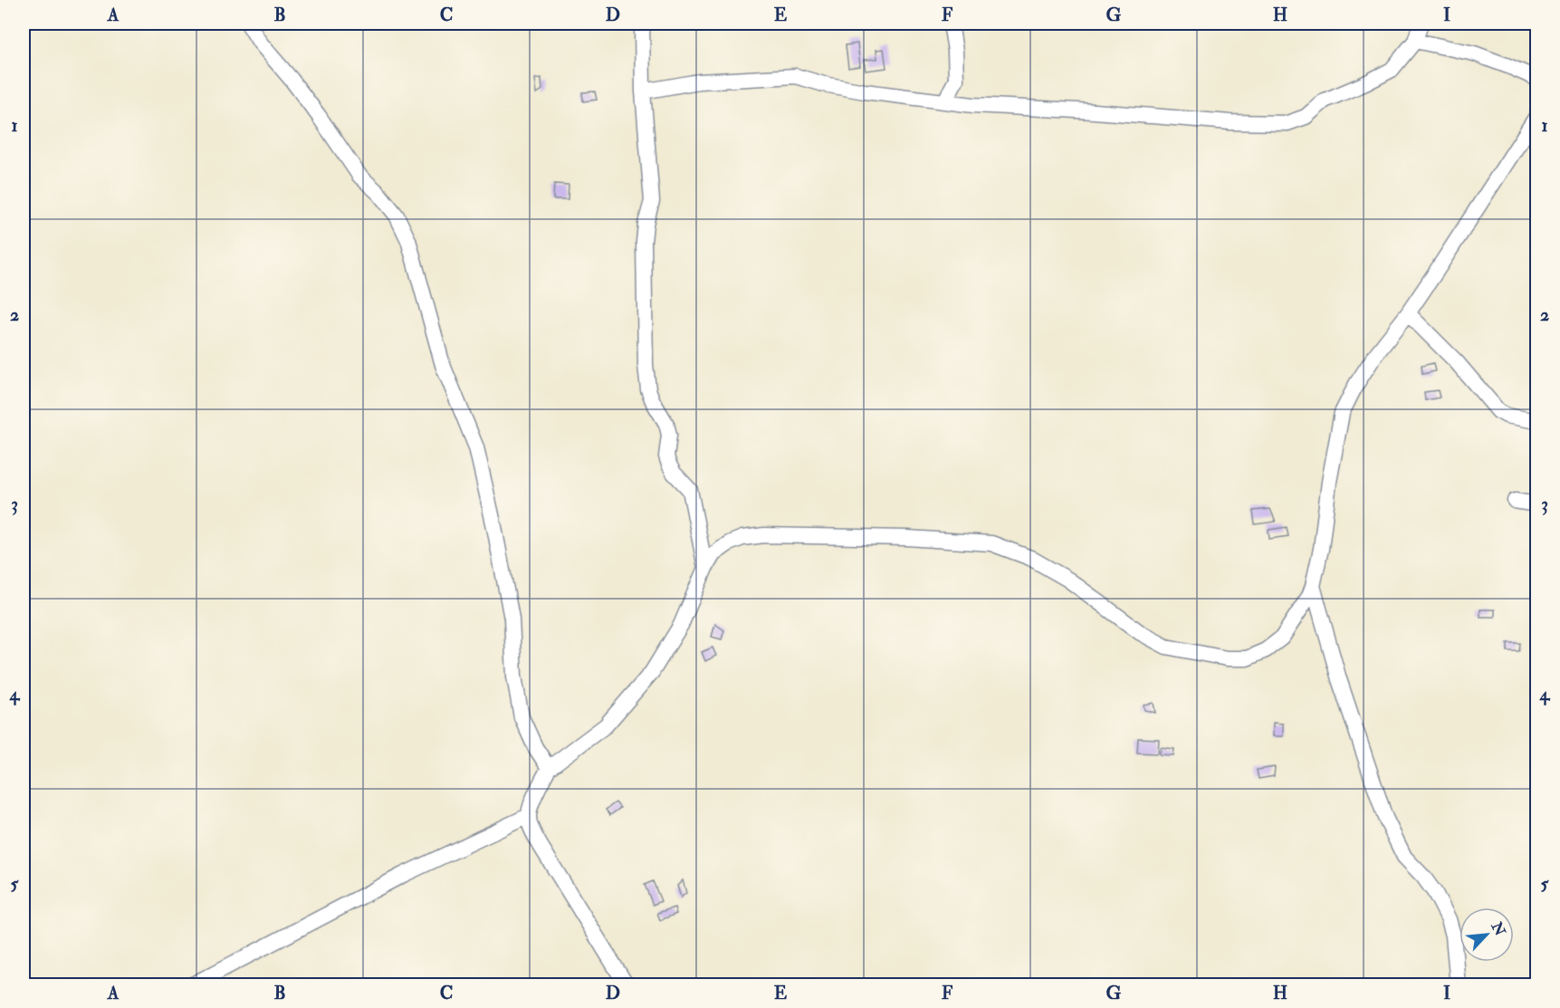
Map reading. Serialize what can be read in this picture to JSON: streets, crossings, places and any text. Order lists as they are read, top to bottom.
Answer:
{
  "north": "top right",
  "grid": {
    "columns": [
      "A",
      "B",
      "C",
      "D",
      "E",
      "F",
      "G",
      "H",
      "I"
    ],
    "rows": [
      "1",
      "2",
      "3",
      "4",
      "5"
    ]
  }
}
